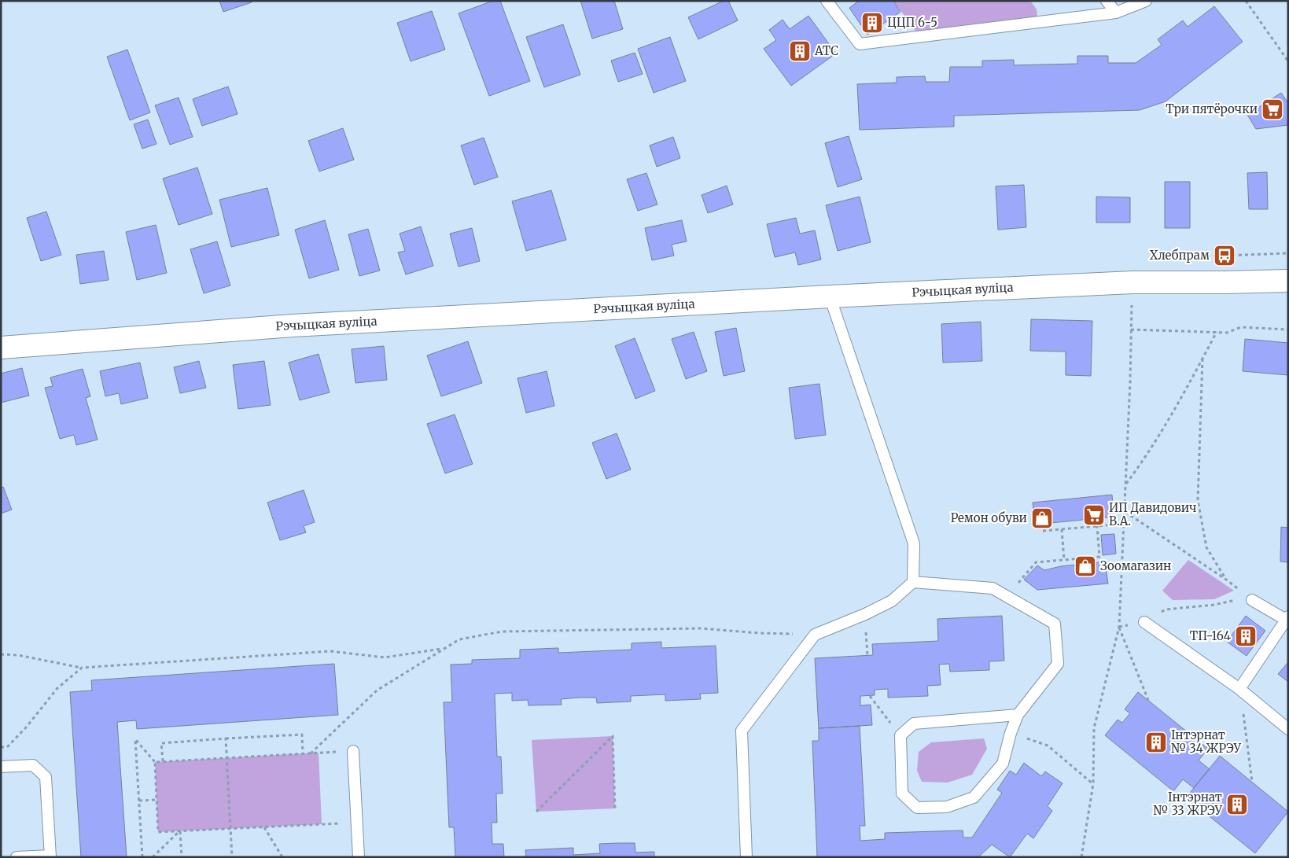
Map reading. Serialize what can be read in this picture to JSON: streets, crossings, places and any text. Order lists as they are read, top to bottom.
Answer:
{
  "streets": {
    "main road": ["Рэчыцкая вуліца"]
  },
  "places": {
    "building": [
      "ЦЦП 6-5",
      "АТС",
      "ТП-164",
      "Інтэрнат № 34 ЖРЭУ",
      "Інтэрнат № 33 ЖРЭУ"
    ],
    "supermarket": ["Три пятёрочки", "ИП Давидович В.А."],
    "bus stop": ["Хлебпрам"],
    "shop": ["Ремон обуви", "Зоомагазин"]
  }
}
